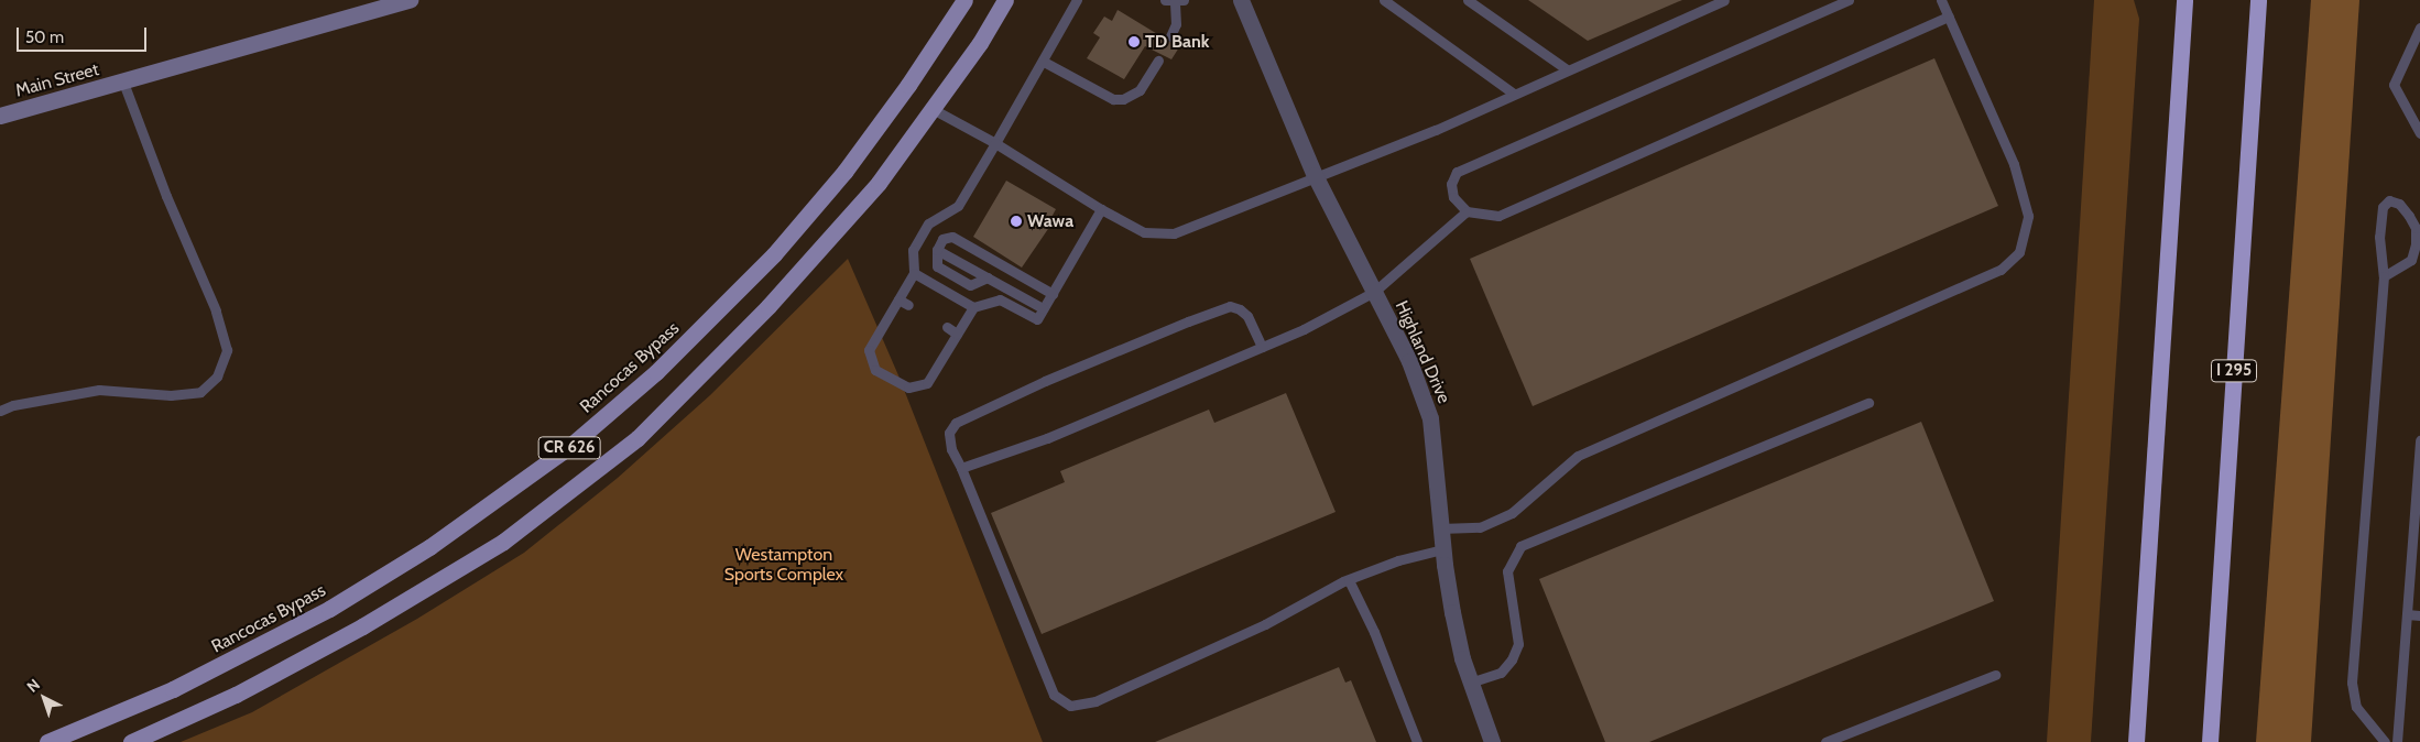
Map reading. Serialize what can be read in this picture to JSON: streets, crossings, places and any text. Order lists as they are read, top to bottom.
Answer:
{
  "streets": {
    "highway": ["I 295"],
    "main road": ["Rancocas Bypass", "CR 626"],
    "street": ["Main Street", "Highland Drive"]
  },
  "parks": ["Westampton Sports Complex"],
  "places": ["TD Bank", "Wawa"],
  "scale_bar": "50 m",
  "north": "top left"
}
